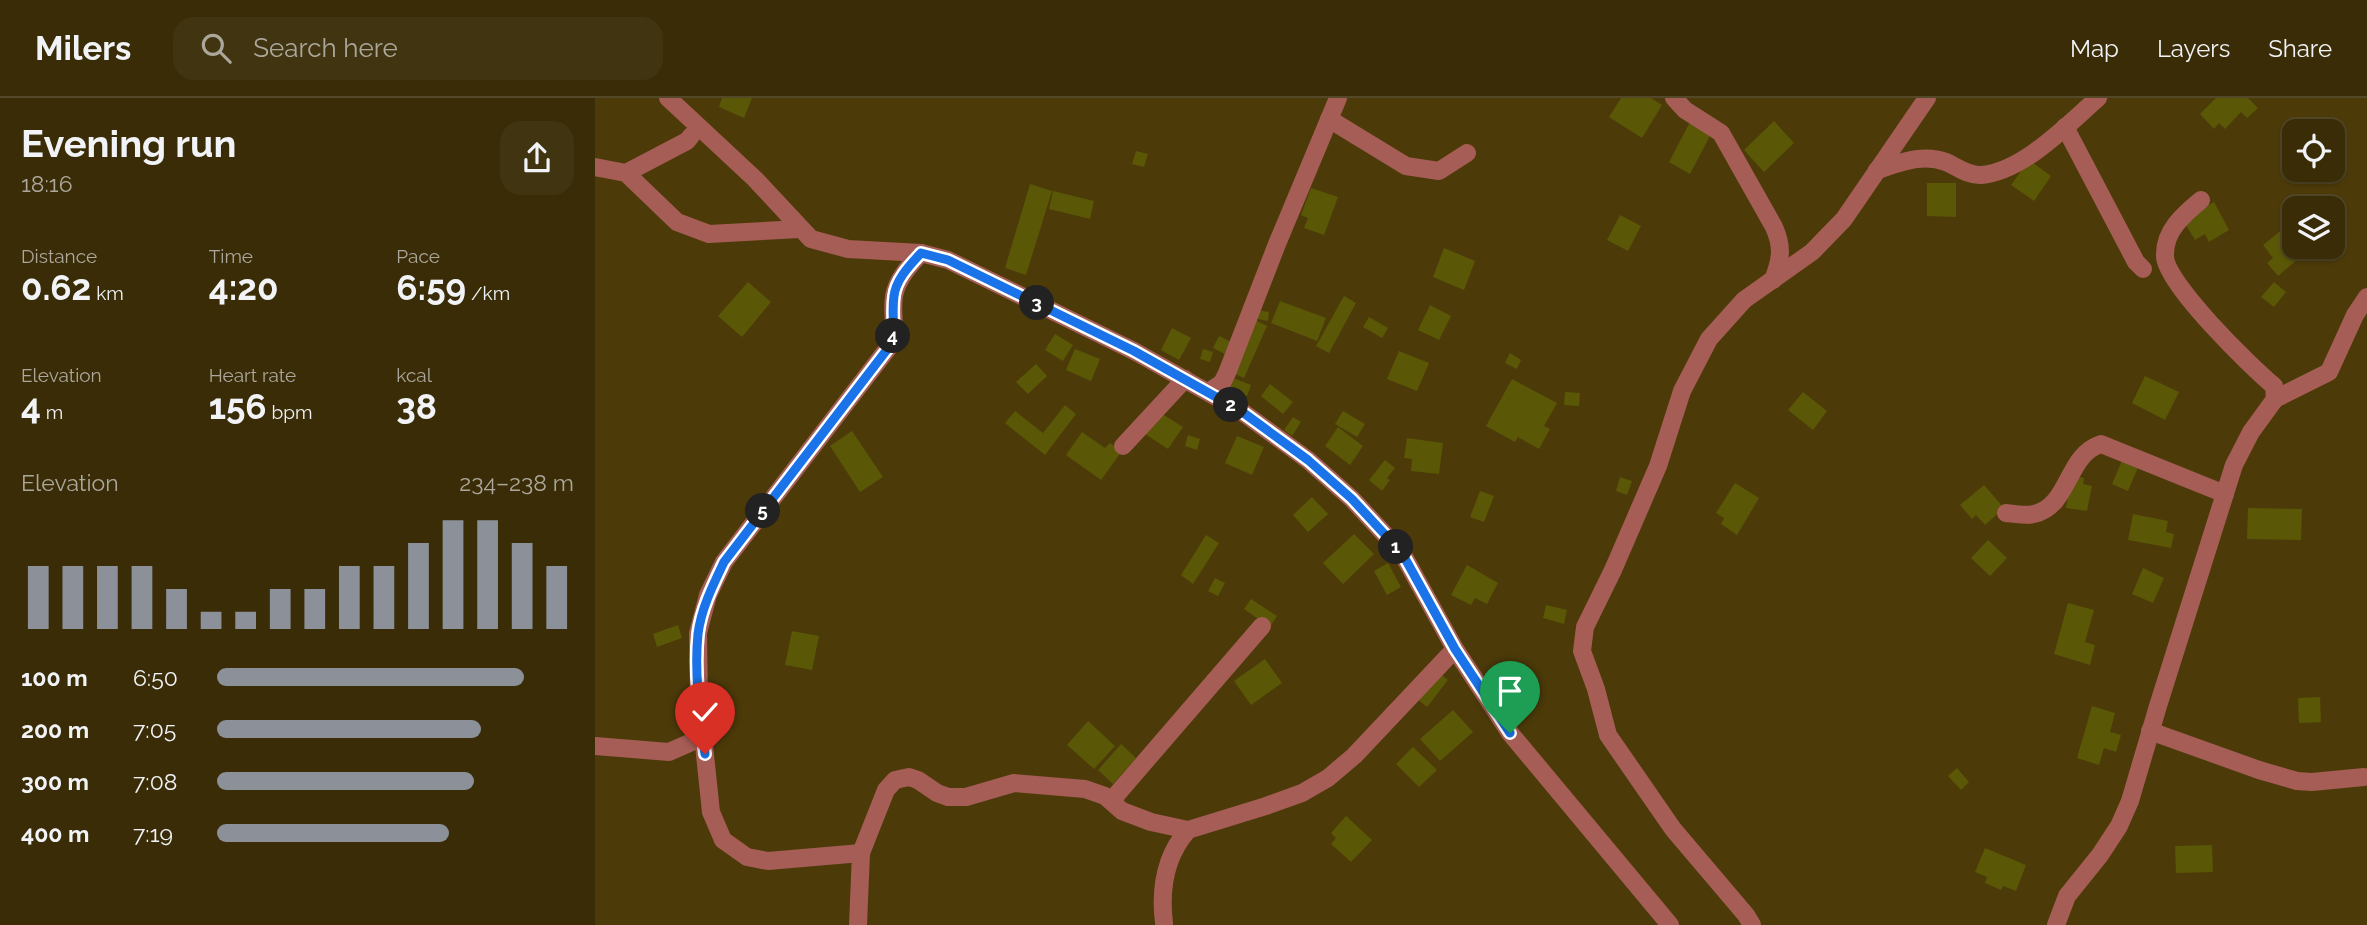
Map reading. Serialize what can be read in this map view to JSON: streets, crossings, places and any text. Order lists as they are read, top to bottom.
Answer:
{
  "page": {
    "header": "Milers",
    "search": "Search here",
    "nav": ["Map", "Layers", "Share"],
    "heading": ["Evening run", "18:16"],
    "stats": [
      ["Distance", "0.62 km"],
      ["Time", "4:20"],
      ["Pace", "6:59 /km"],
      ["Elevation", "4 m"],
      ["Heart rate", "156 bpm"],
      ["kcal", "38"]
    ],
    "pins": [
      "3",
      "4",
      "2",
      "5",
      "1"
    ],
    "chart": ["Elevation", "234–238 m"],
    "list": [
      {
        "name": "100 m",
        "note": "6:50"
      },
      {
        "name": "200 m",
        "note": "7:05"
      },
      {
        "name": "300 m",
        "note": "7:08"
      },
      {
        "name": "400 m",
        "note": "7:19"
      }
    ]
  }
}
